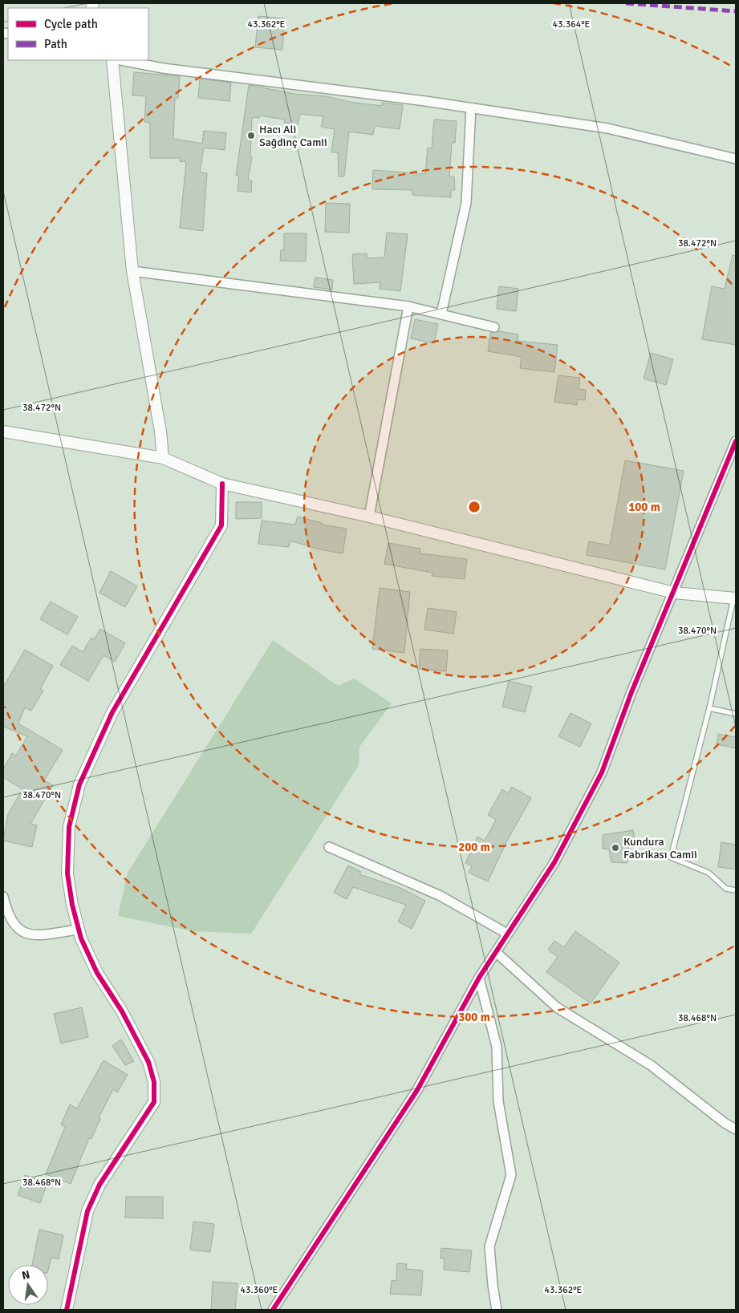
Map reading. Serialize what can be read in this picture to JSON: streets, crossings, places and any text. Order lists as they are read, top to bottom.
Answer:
{
  "places": ["Hacı Ali Sağdinç Camii", "Kundura Fabrikası Camii"],
  "legend": ["Cycle path", "Path"],
  "north": "top",
  "coordinates": [
    "43.362°E",
    "43.364°E",
    "38.472°N",
    "38.470°N",
    "38.468°N",
    "43.360°E"
  ],
  "rings": ["100 m", "200 m", "300 m"]
}
